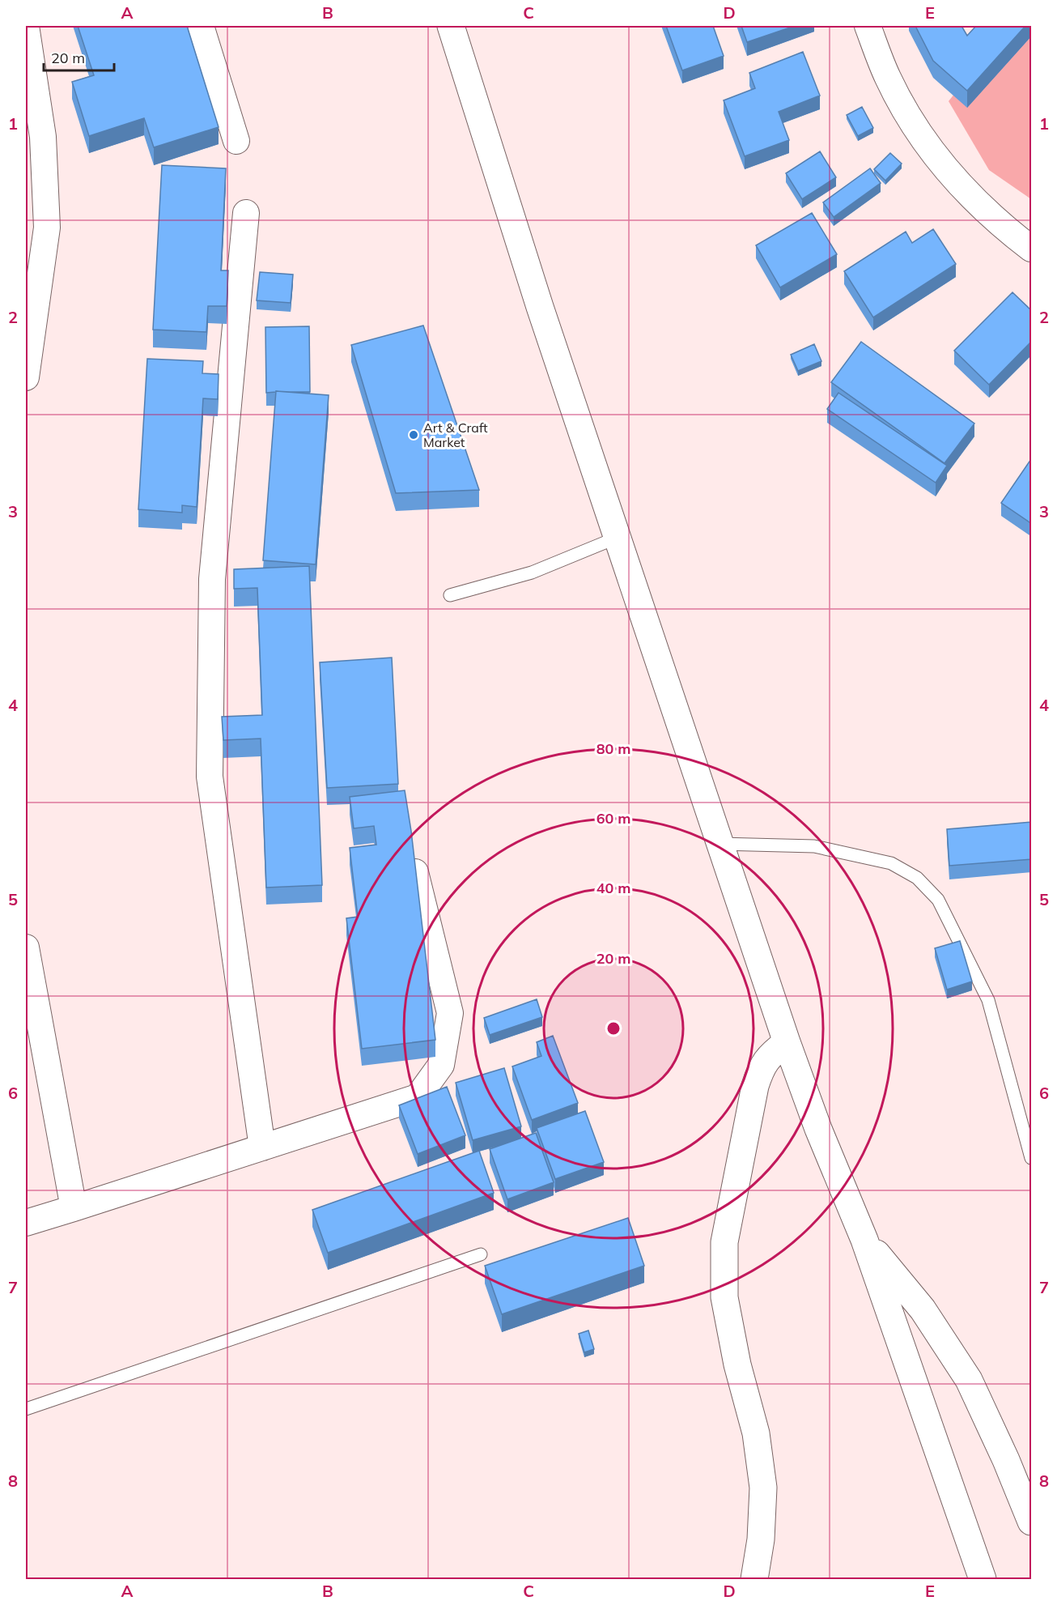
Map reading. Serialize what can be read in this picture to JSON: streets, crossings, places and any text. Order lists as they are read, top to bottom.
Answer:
{
  "places": ["Art & Craft Market"],
  "scale_bar": "20 m",
  "grid": {
    "columns": [
      "A",
      "B",
      "C",
      "D",
      "E"
    ],
    "rows": [
      "1",
      "2",
      "3",
      "4",
      "5",
      "6",
      "7",
      "8"
    ]
  },
  "rings": [
    "80 m",
    "60 m",
    "40 m",
    "20 m"
  ]
}
